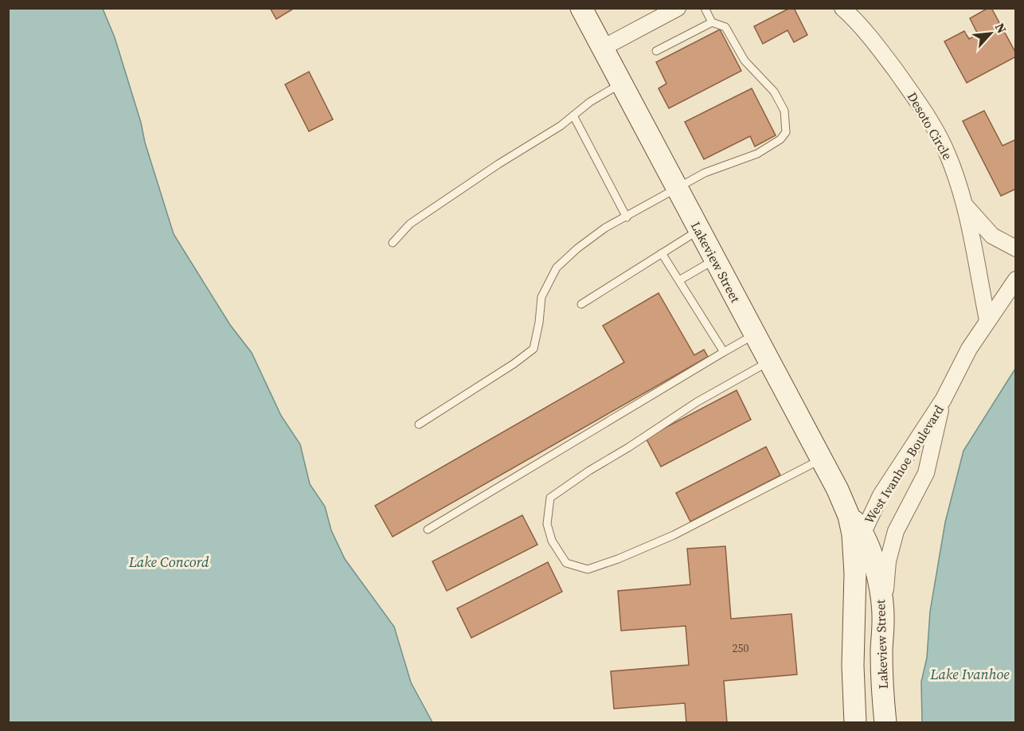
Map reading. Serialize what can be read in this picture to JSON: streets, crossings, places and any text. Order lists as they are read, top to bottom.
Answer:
{
  "streets": {
    "street": ["Desoto Circle", "Lakeview Street", "West Ivanhoe Boulevard"]
  },
  "crossings": [
    ["Desoto Circle", "West Ivanhoe Boulevard"],
    ["Lakeview Street", "West Ivanhoe Boulevard"]
  ],
  "water": ["Lake Concord", "Lake Ivanhoe"],
  "house_numbers": ["250"],
  "north": "top right"
}
